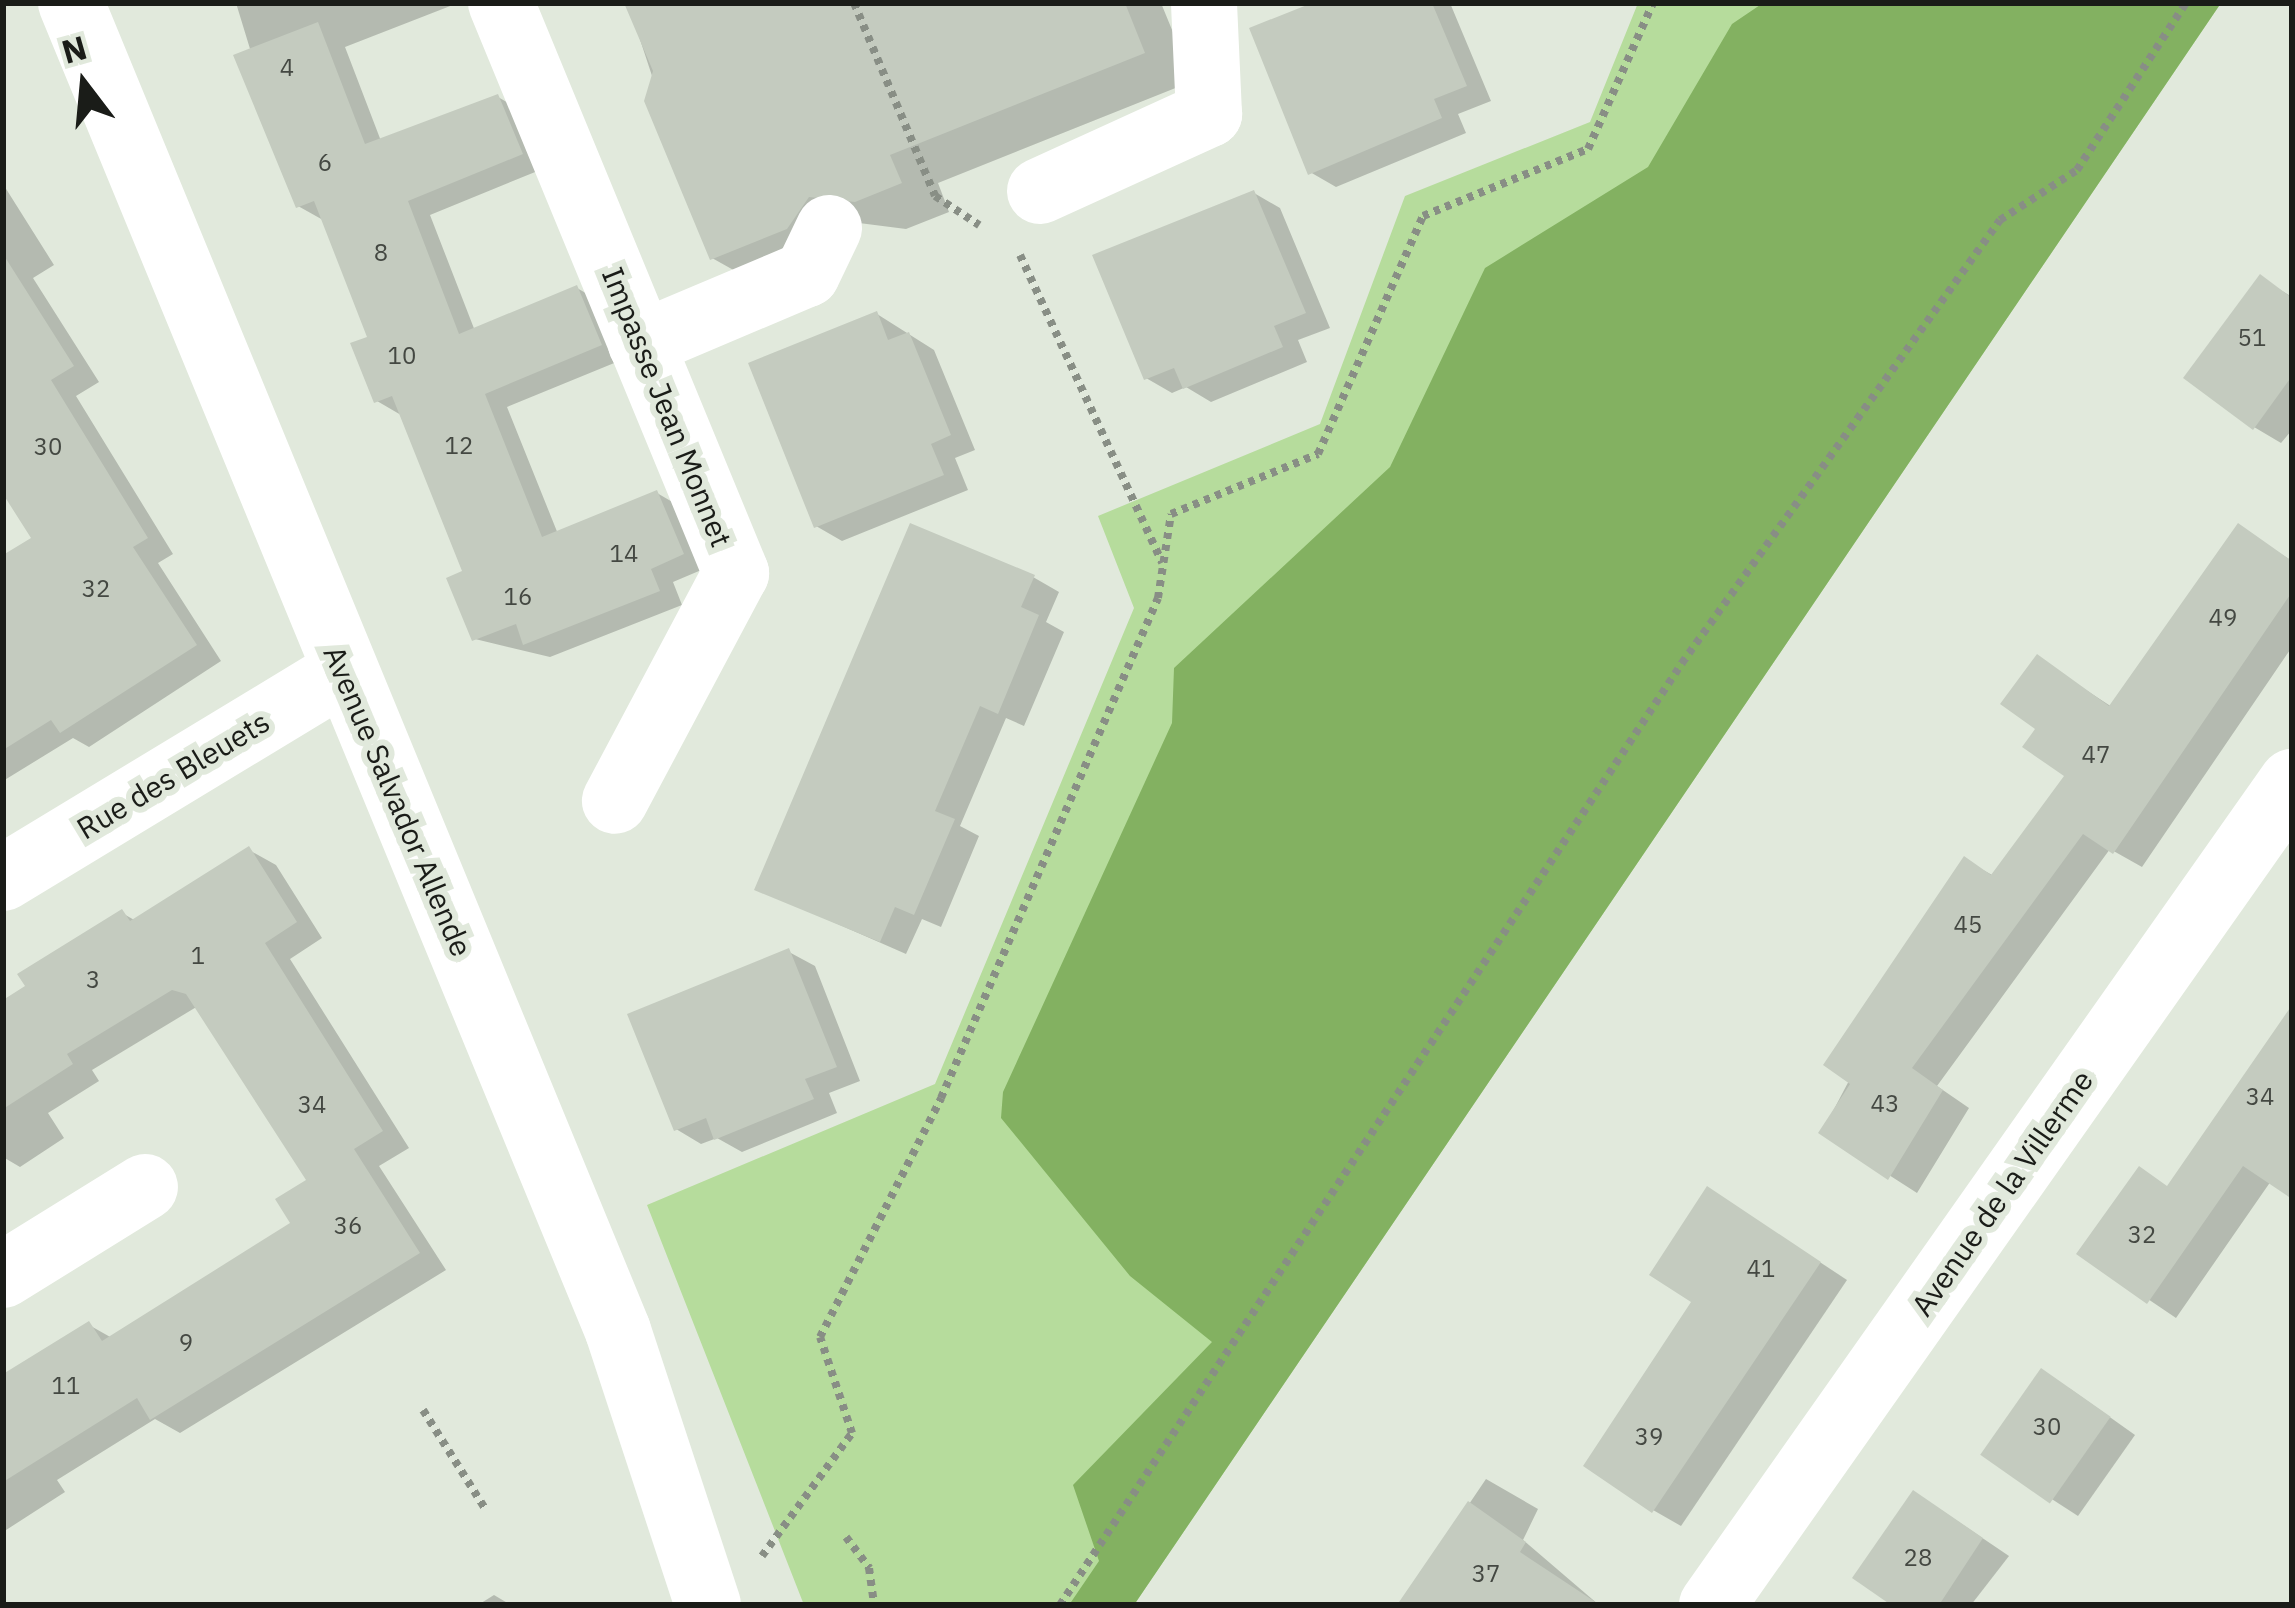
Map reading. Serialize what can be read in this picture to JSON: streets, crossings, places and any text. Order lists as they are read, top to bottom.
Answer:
{
  "streets": {
    "street": [
      "Impasse Jean Monnet",
      "Rue des Bleuets",
      "Avenue Salvador Allende",
      "Avenue de la Villerme"
    ]
  },
  "crossings": [
    ["Rue des Bleuets", "Avenue Salvador Allende"]
  ],
  "house_numbers": [
    "4",
    "6",
    "8",
    "51",
    "10",
    "12",
    "30",
    "14",
    "32",
    "16",
    "49",
    "47",
    "45",
    "1",
    "3",
    "34",
    "43",
    "34",
    "36",
    "32",
    "41",
    "9",
    "11",
    "30",
    "39",
    "28",
    "37"
  ],
  "north": "top"
}
